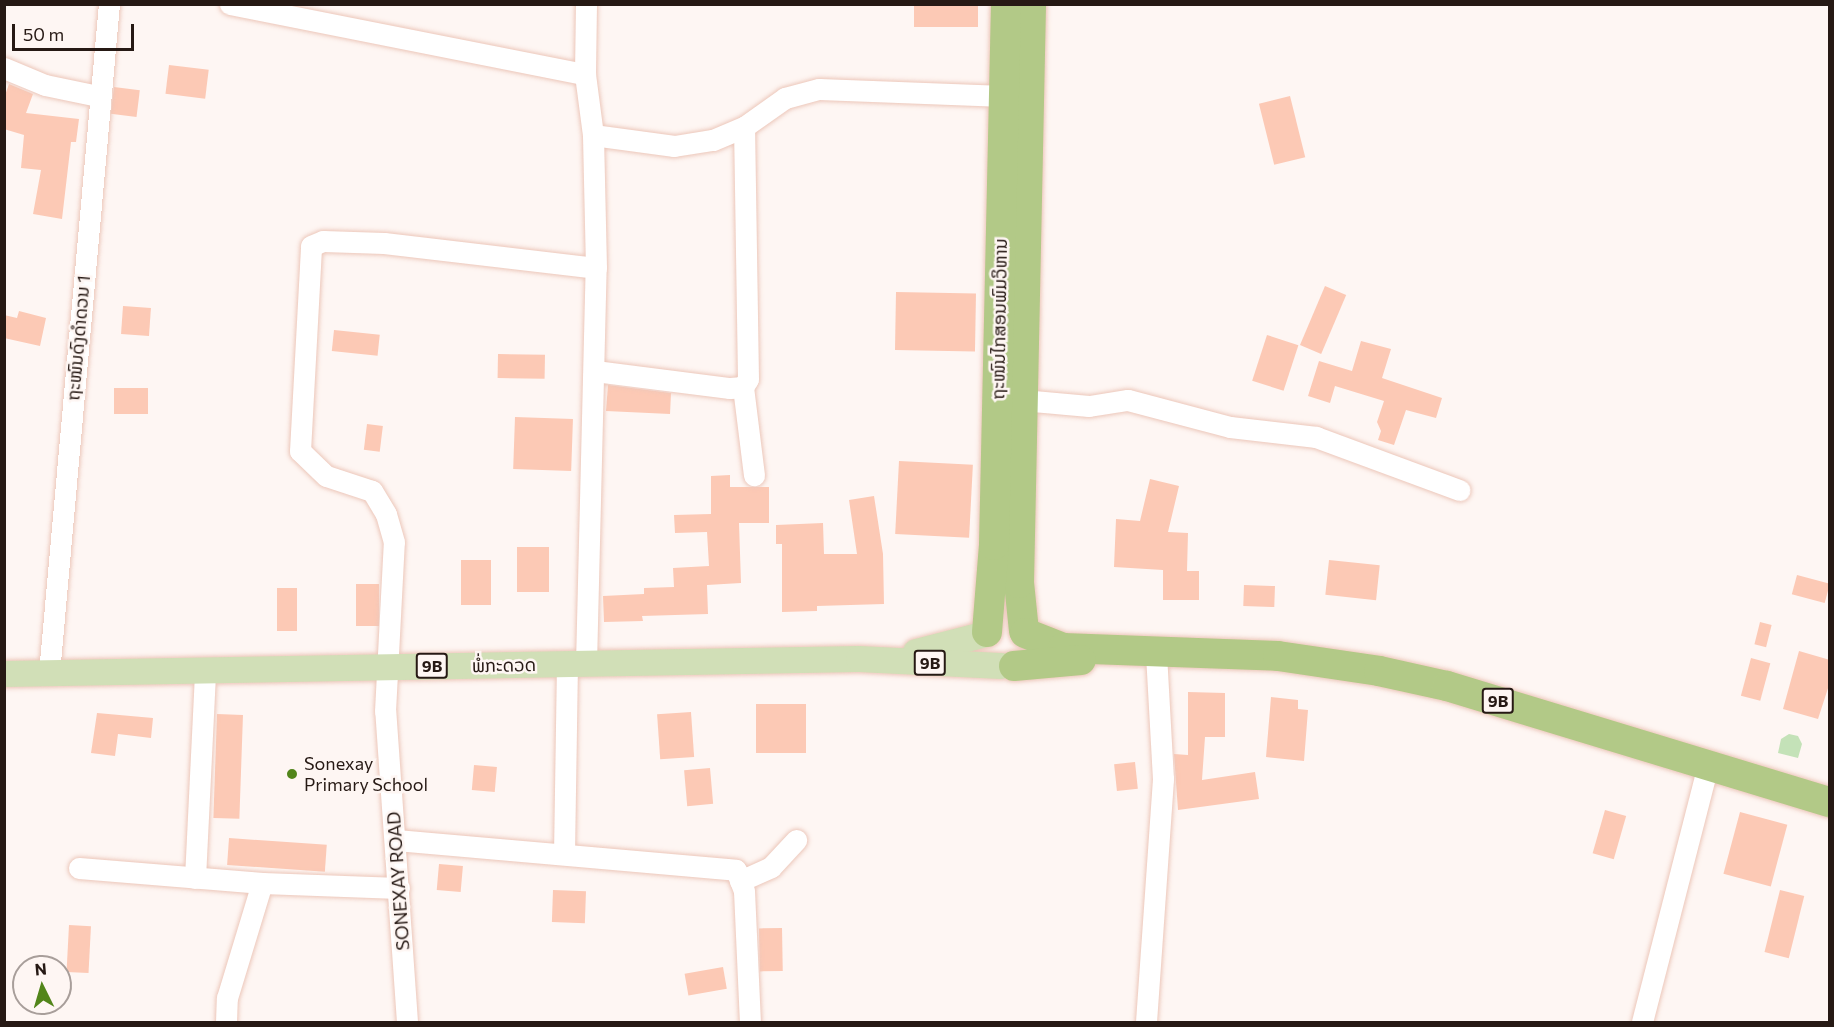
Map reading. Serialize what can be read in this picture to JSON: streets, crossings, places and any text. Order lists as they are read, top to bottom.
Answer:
{
  "streets": {
    "highway": ["ຖະໜົນໄກສອນພົມວິຫານ", "9B"],
    "main road": ["ພໍ່ກະດວດ"],
    "street": ["ຖະໜົນດົງດຳດວນ 1", "SONEXAY ROAD"]
  },
  "crossings": [
    ["ຖະໜົນໄກສອນພົມວິຫານ", "9B"],
    ["ຖະໜົນດົງດຳດວນ 1", "ພໍ່ກະດວດ"],
    ["9B", "ພໍ່ກະດວດ"],
    ["ພໍ່ກະດວດ", "SONEXAY ROAD"]
  ],
  "places": ["Sonexay Primary School"],
  "scale_bar": "50 m",
  "north": "top"
}
